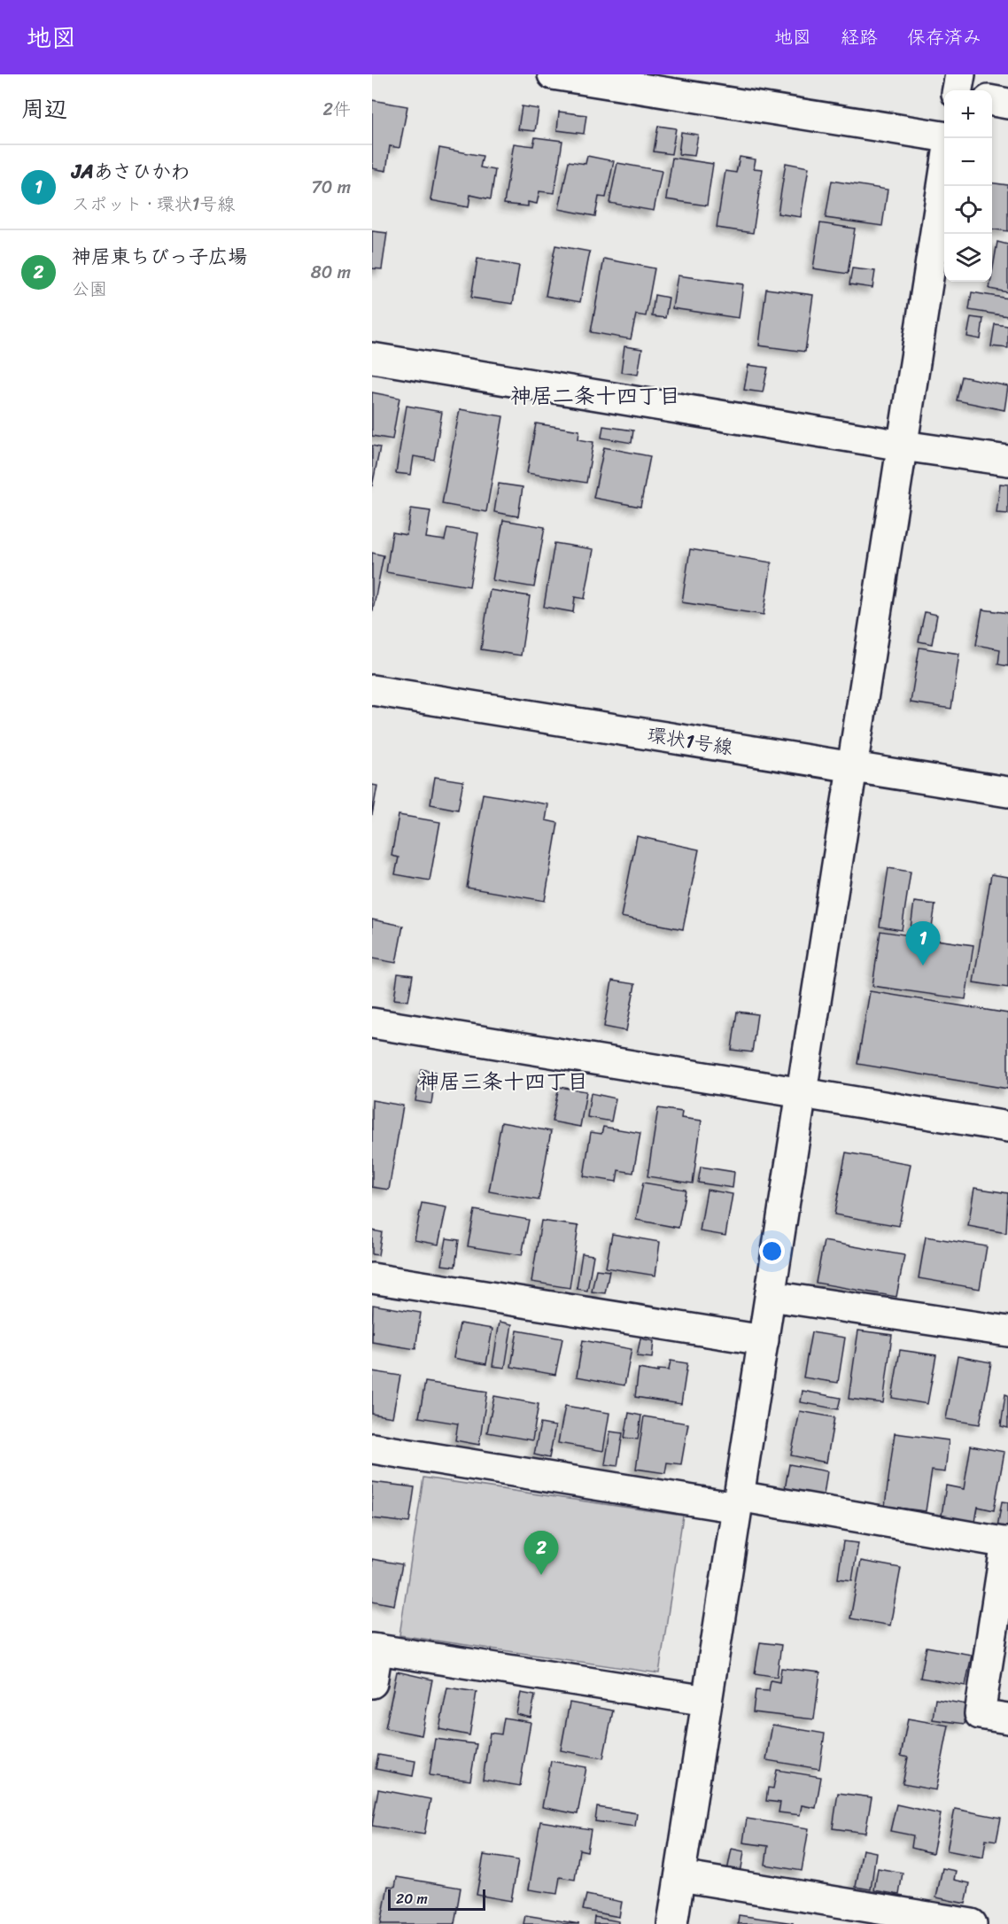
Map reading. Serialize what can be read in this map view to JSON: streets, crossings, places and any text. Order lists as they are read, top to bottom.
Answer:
{
  "streets": {
    "street": ["環状1号線"]
  },
  "districts": ["神居二条十四丁目", "神居三条十四丁目"],
  "scale_bar": "20 m",
  "page": {
    "header": "地図",
    "nav": ["地図", "経路", "保存済み"],
    "heading": ["周辺", "2件"],
    "map_buttons": ["+", "−"],
    "list": [
      {
        "mark": "1",
        "name": "JAあさひかわ",
        "note": "スポット · 環状1号線",
        "value": "70 m"
      },
      {
        "mark": "2",
        "name": "神居東ちびっ子広場",
        "note": "公園",
        "value": "80 m"
      }
    ],
    "pins": ["1", "2"],
    "scale": "20 m"
  }
}
